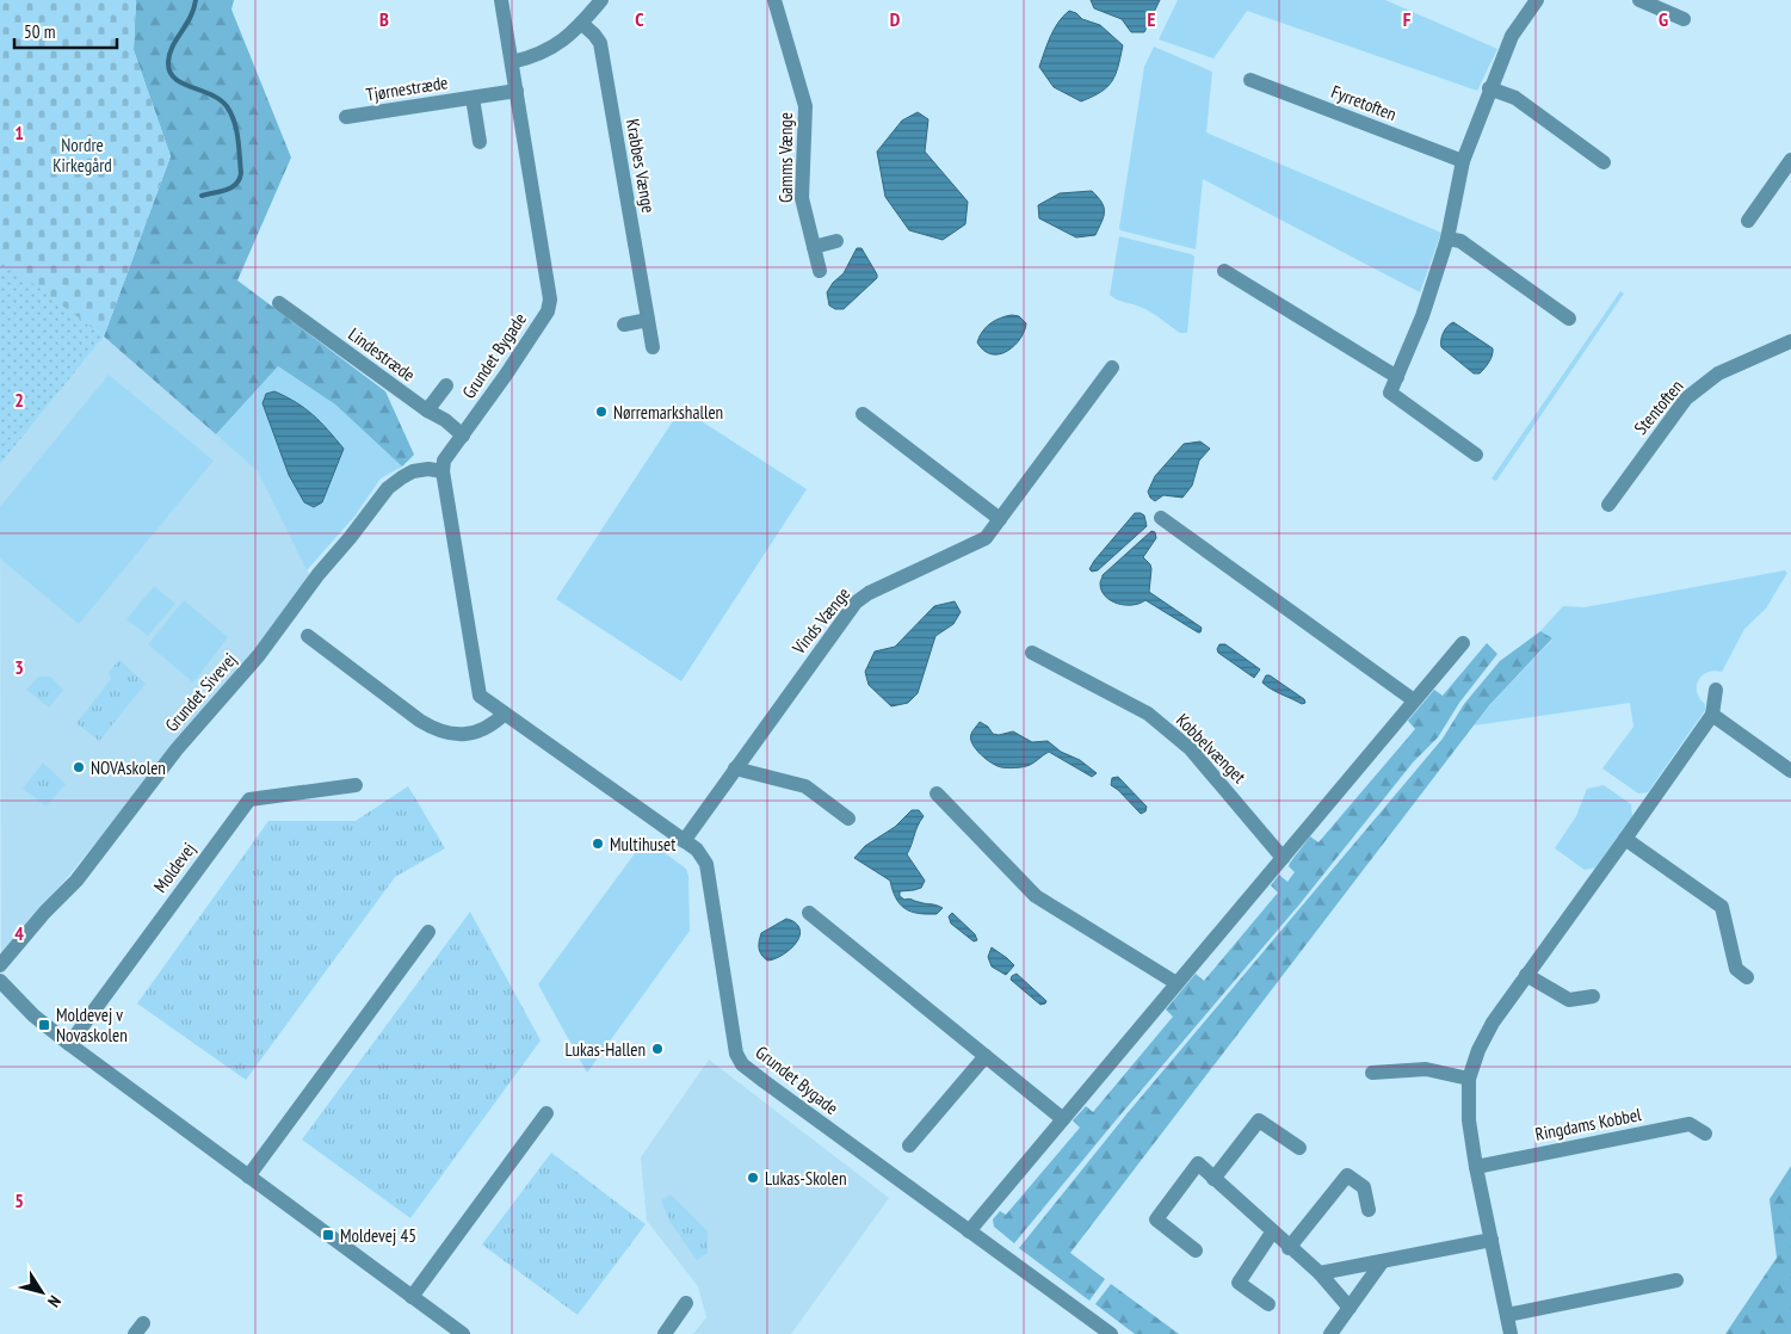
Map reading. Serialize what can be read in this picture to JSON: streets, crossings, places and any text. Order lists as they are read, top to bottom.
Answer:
{
  "streets": {
    "street": [
      "Tjørnestræde",
      "Fyrretoften",
      "Gamms Vænge",
      "Krabbes Vænge",
      "Lindestræde",
      "Grundet Bygade",
      "Stentoften",
      "Vinds Vænge",
      "Grundet Sivevej",
      "Kobbelvænget",
      "Moldevej",
      "Ringdams Kobbel"
    ]
  },
  "crossings": [
    ["Tjørnestræde", "Grundet Bygade"],
    ["Lindestræde", "Grundet Bygade"],
    ["Grundet Bygade", "Vinds Vænge"],
    ["Grundet Bygade", "Grundet Sivevej"]
  ],
  "parks": ["Nordre Kirkegård"],
  "places": {
    "other": [
      "Nørremarkshallen",
      "NOVAskolen",
      "Multihuset",
      "Lukas-Hallen",
      "Lukas-Skolen"
    ],
    "transit": ["Moldevej v Novaskolen", "Moldevej 45"]
  },
  "scale_bar": "50 m",
  "north": "bottom right",
  "grid": {
    "columns": [
      "B",
      "C",
      "D",
      "E",
      "F",
      "G"
    ],
    "rows": [
      "1",
      "2",
      "3",
      "4",
      "5"
    ]
  }
}
